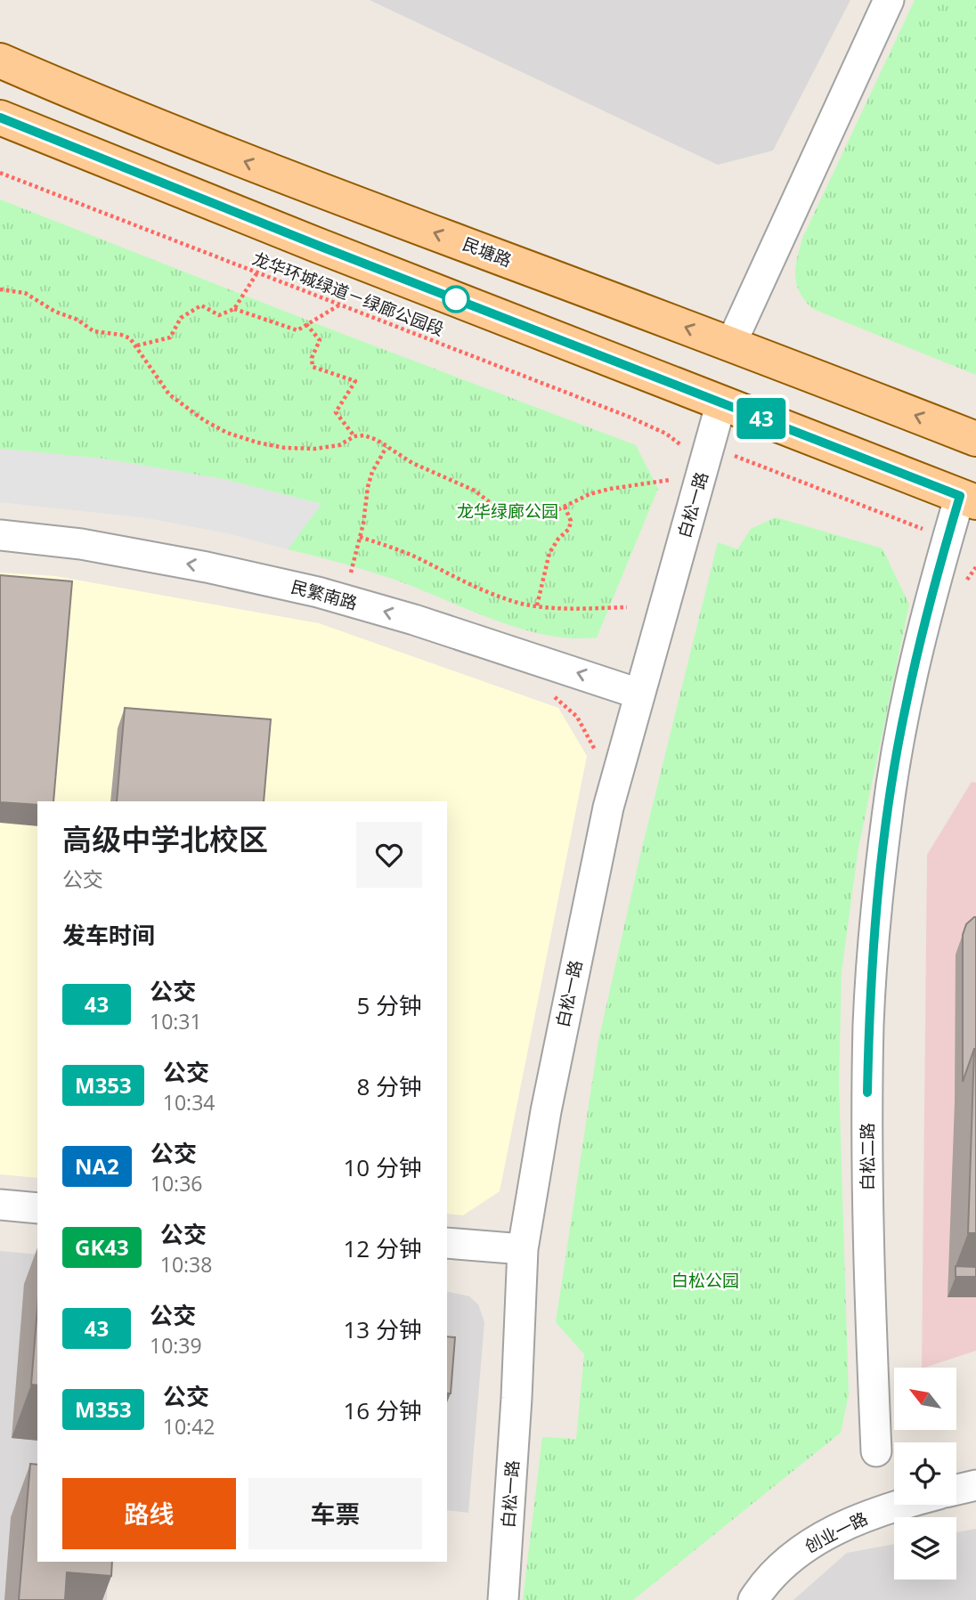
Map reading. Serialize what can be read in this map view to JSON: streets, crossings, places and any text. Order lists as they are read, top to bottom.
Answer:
{
  "streets": {
    "main road": ["民塘路"],
    "street": [
      "白松一路",
      "民繁南路",
      "白松二路",
      "创业一路"
    ],
    "path": ["龙华环城绿道－绿廊公园段"]
  },
  "crossings": [
    ["白松一路", "民繁南路"]
  ],
  "one_way": ["民繁南路"],
  "parks": ["龙华绿廊公园", "白松公园"],
  "lines": ["bus line 43"],
  "north": "top left",
  "page": {
    "on_map": "43",
    "heading": [
      ["高级中学北校区", "公交"],
      "发车时间"
    ],
    "list": [
      {
        "mark": "43",
        "name": "公交",
        "note": "10:31",
        "value": "5 分钟"
      },
      {
        "mark": "M353",
        "name": "公交",
        "note": "10:34",
        "value": "8 分钟"
      },
      {
        "mark": "NA2",
        "name": "公交",
        "note": "10:36",
        "value": "10 分钟"
      },
      {
        "mark": "GK43",
        "name": "公交",
        "note": "10:38",
        "value": "12 分钟"
      },
      {
        "mark": "43",
        "name": "公交",
        "note": "10:39",
        "value": "13 分钟"
      },
      {
        "mark": "M353",
        "name": "公交",
        "note": "10:42",
        "value": "16 分钟"
      }
    ],
    "buttons": ["路线", "车票"]
  }
}
